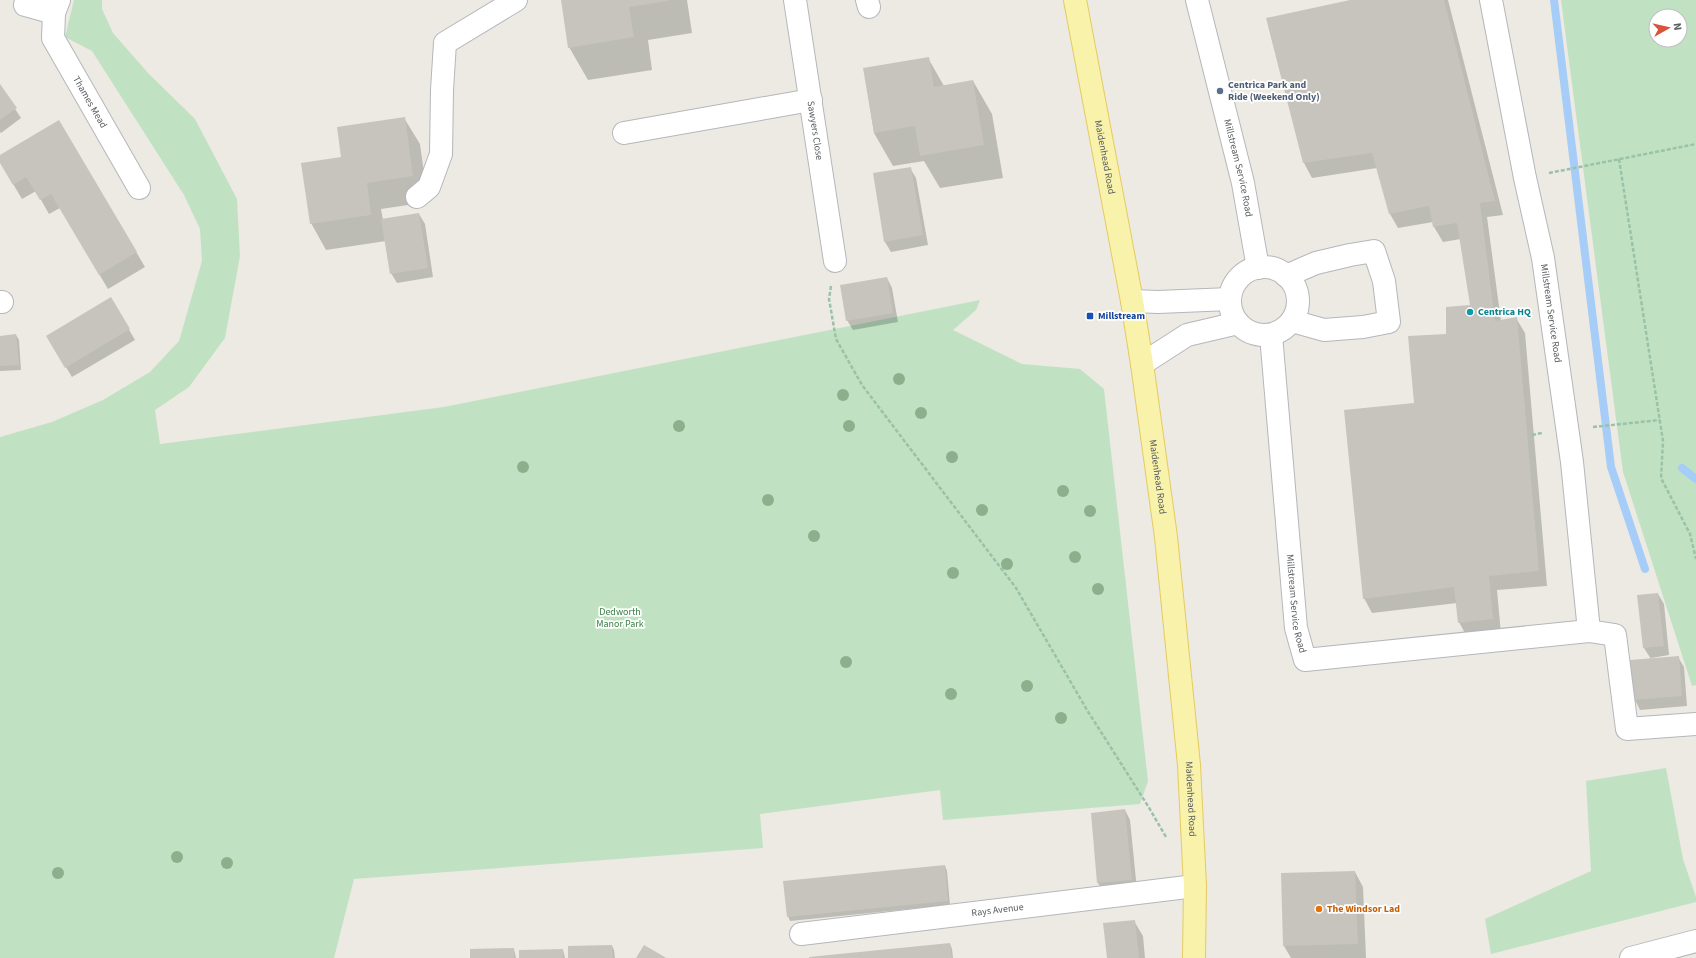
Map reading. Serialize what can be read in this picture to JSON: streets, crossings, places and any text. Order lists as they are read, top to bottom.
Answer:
{
  "streets": {
    "main road": ["Maidenhead Road"],
    "street": [
      "Thames Mead",
      "Sawyers Close",
      "Millstream Service Road",
      "Rays Avenue"
    ]
  },
  "crossings": [
    ["Maidenhead Road", "Rays Avenue"]
  ],
  "parks": ["Dedworth Manor Park"],
  "places": {
    "other": ["Centrica Park and Ride (Weekend Only)", "Centrica HQ", "The Windsor Lad"],
    "transit": ["Millstream"]
  },
  "north": "right"
}
